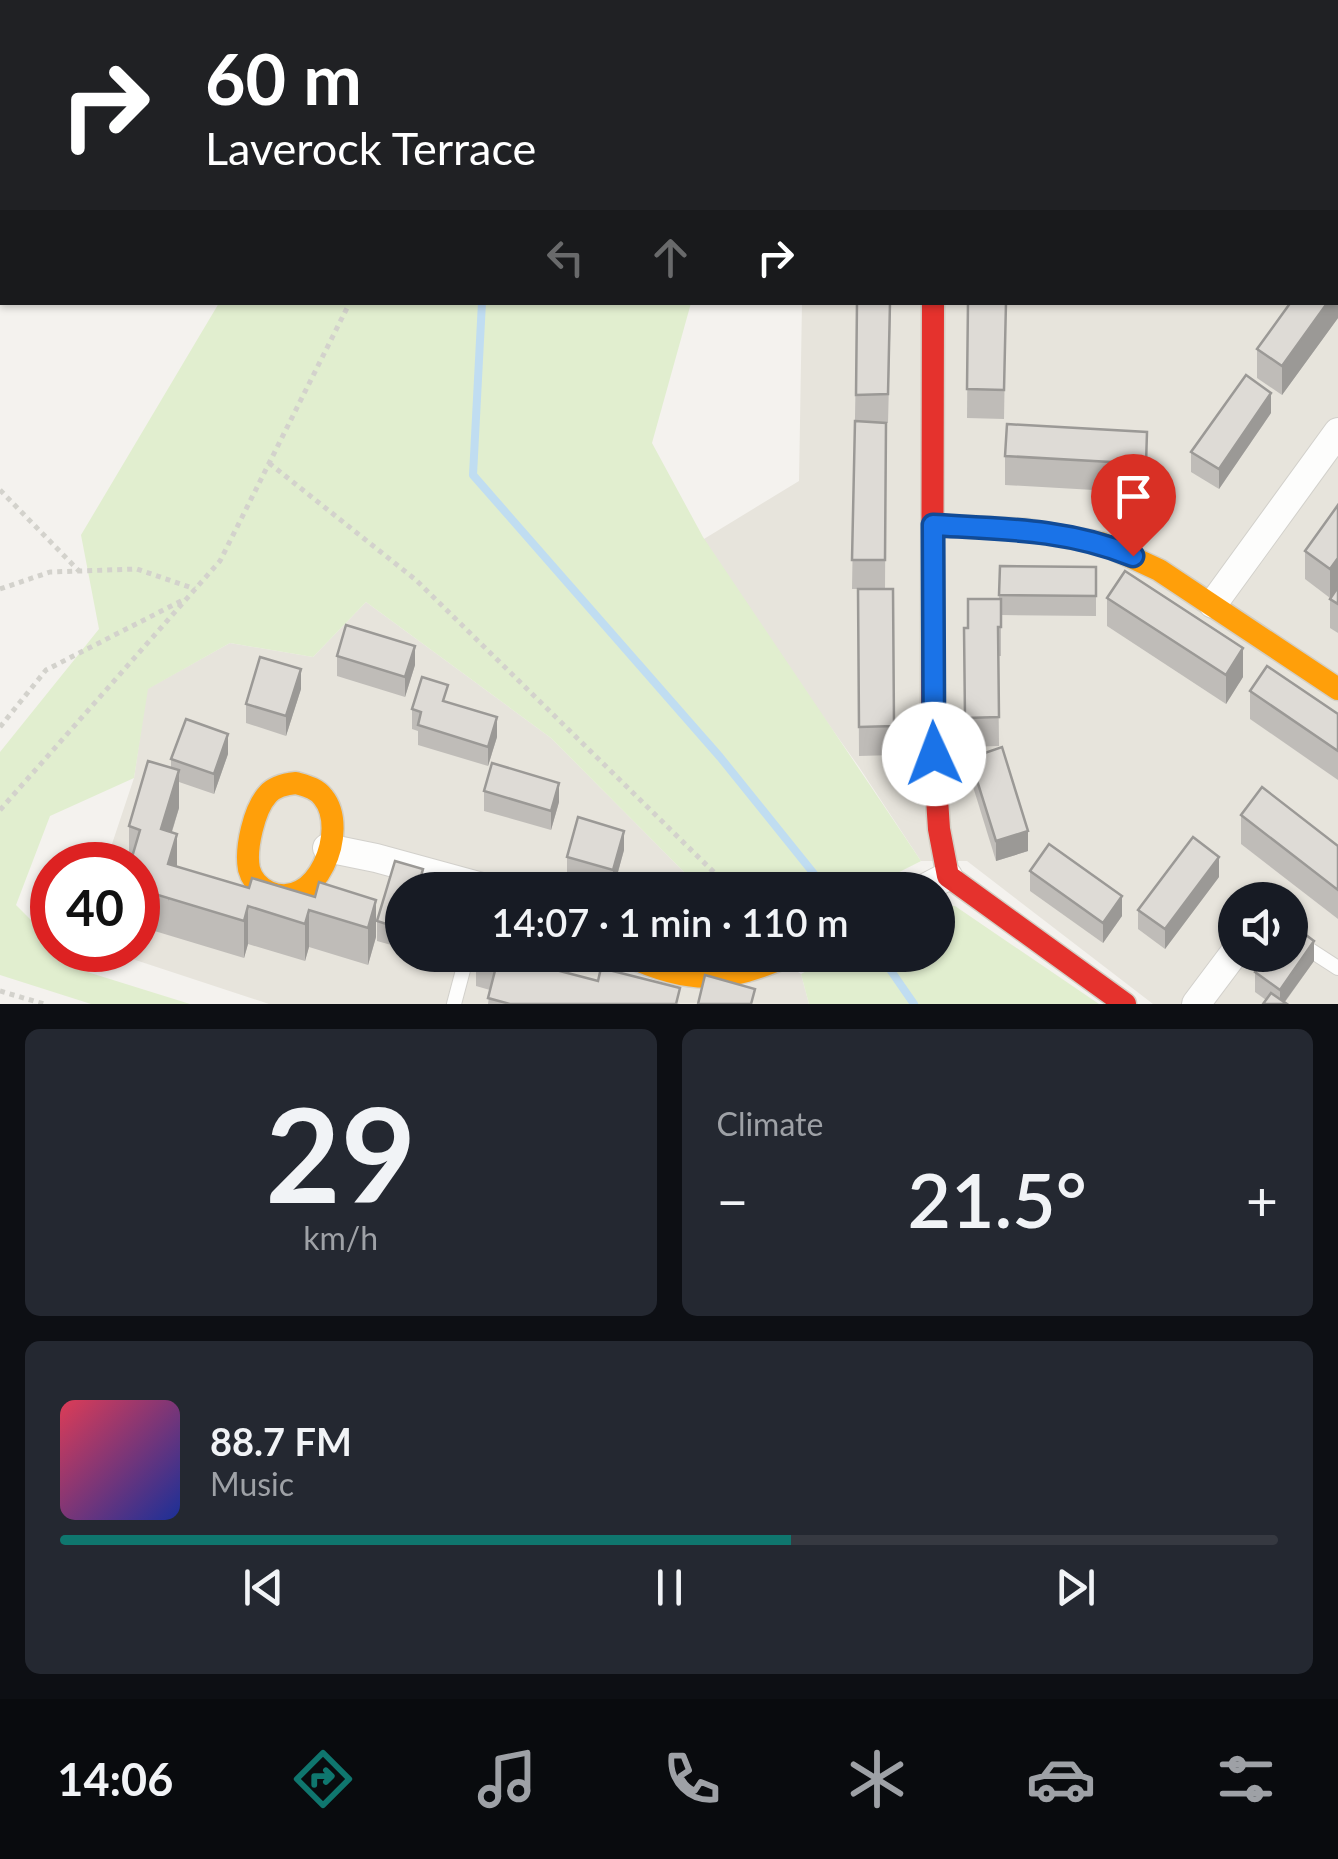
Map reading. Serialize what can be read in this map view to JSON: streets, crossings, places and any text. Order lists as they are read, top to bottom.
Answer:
{
  "page": {
    "turn": ["60 m", "Laverock Terrace"],
    "limit": "40",
    "trip": "14:07 · 1 min · 110 m",
    "tile": [
      ["29", "km/h"],
      "Climate"
    ],
    "heat": ["−", "21.5°", "+"],
    "song": ["88.7 FM", "Music"],
    "tabs": "14:06"
  }
}
